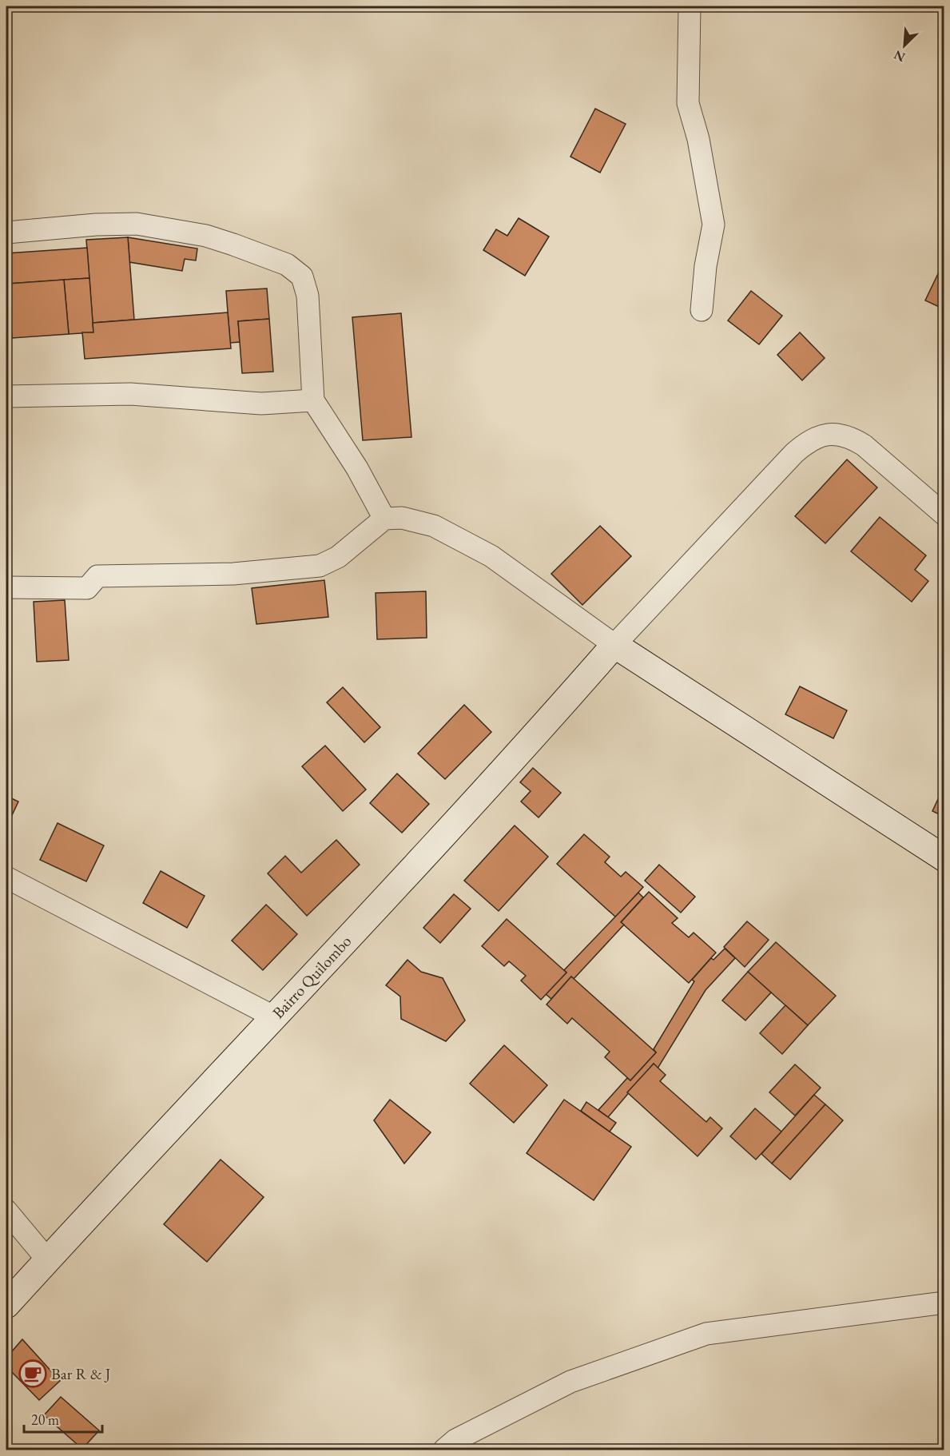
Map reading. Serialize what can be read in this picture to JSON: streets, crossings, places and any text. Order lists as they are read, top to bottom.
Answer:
{
  "streets": {
    "street": ["Bairro Quilombo"]
  },
  "places": {
    "cafe": ["Bar R & J"]
  },
  "scale_bar": "20 m",
  "north": "bottom left"
}
